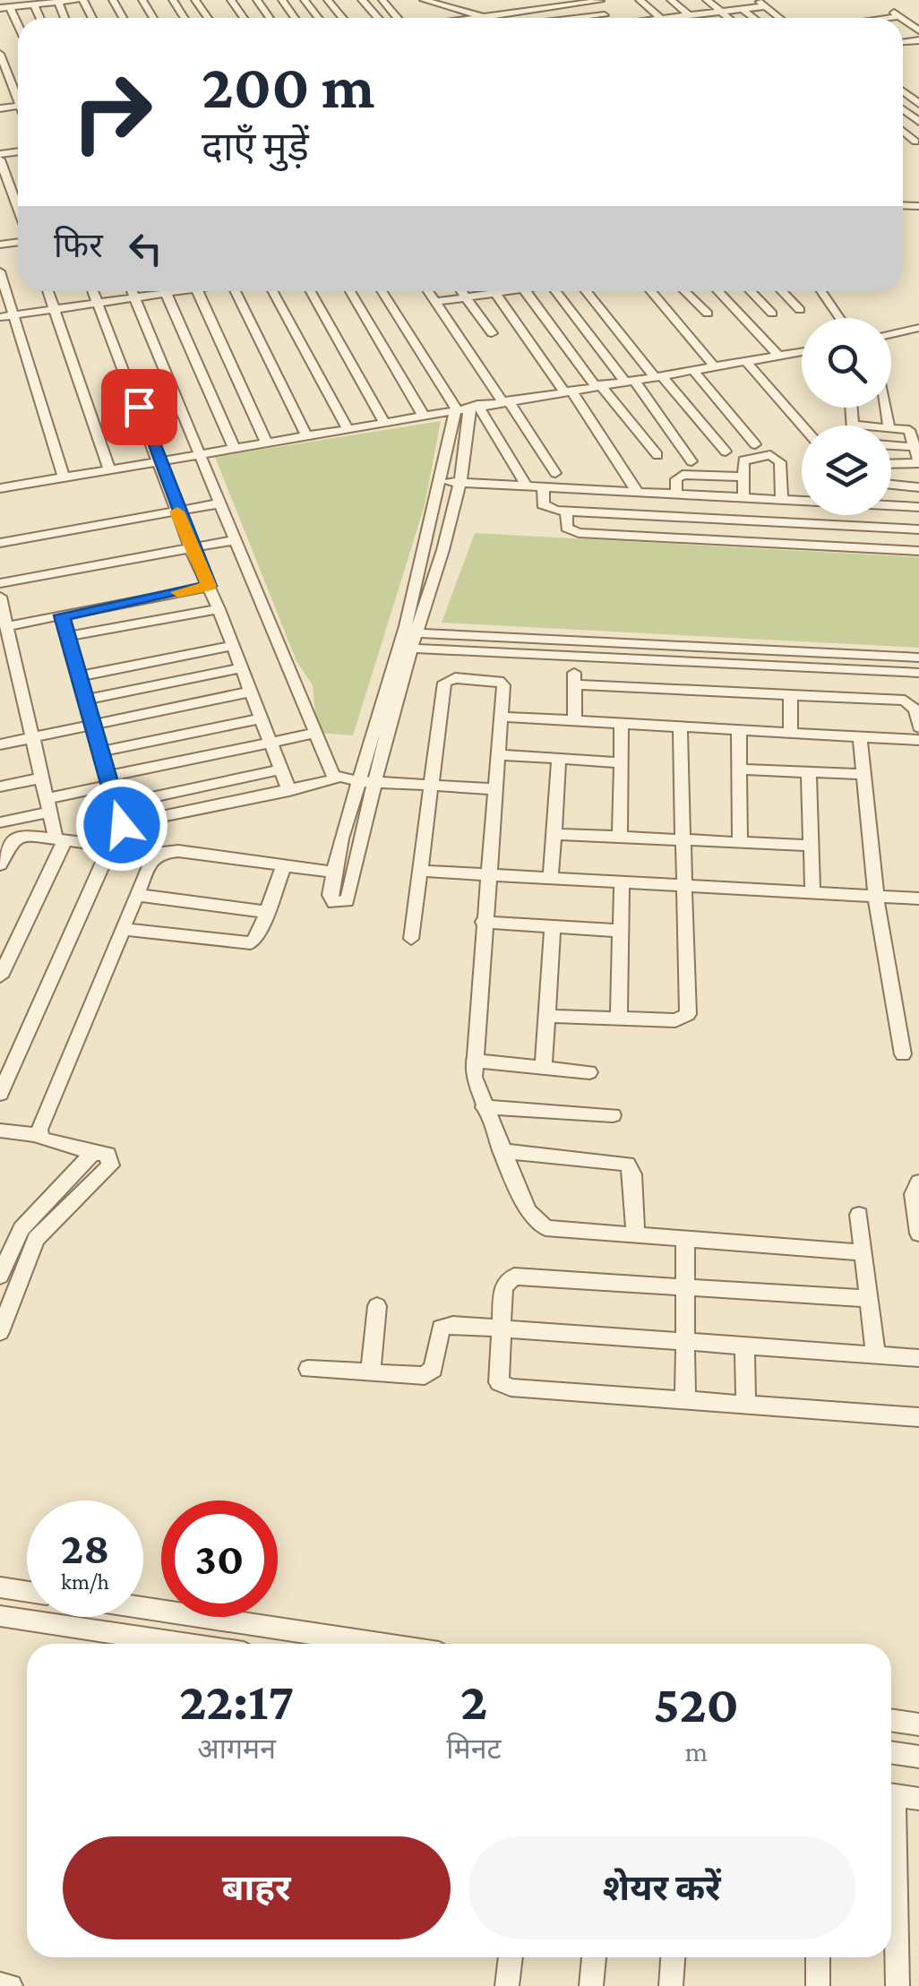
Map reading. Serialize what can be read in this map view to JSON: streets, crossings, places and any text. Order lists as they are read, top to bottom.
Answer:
{
  "page": {
    "turn": ["200 m", "दाएँ मुड़ें"],
    "then": "फिर",
    "speed": "28 km/h",
    "limit": "30",
    "eta": [
      "22:17",
      "आगमन",
      "2",
      "मिनट",
      "520",
      "m"
    ],
    "buttons": ["बाहर", "शेयर करें"]
  }
}
